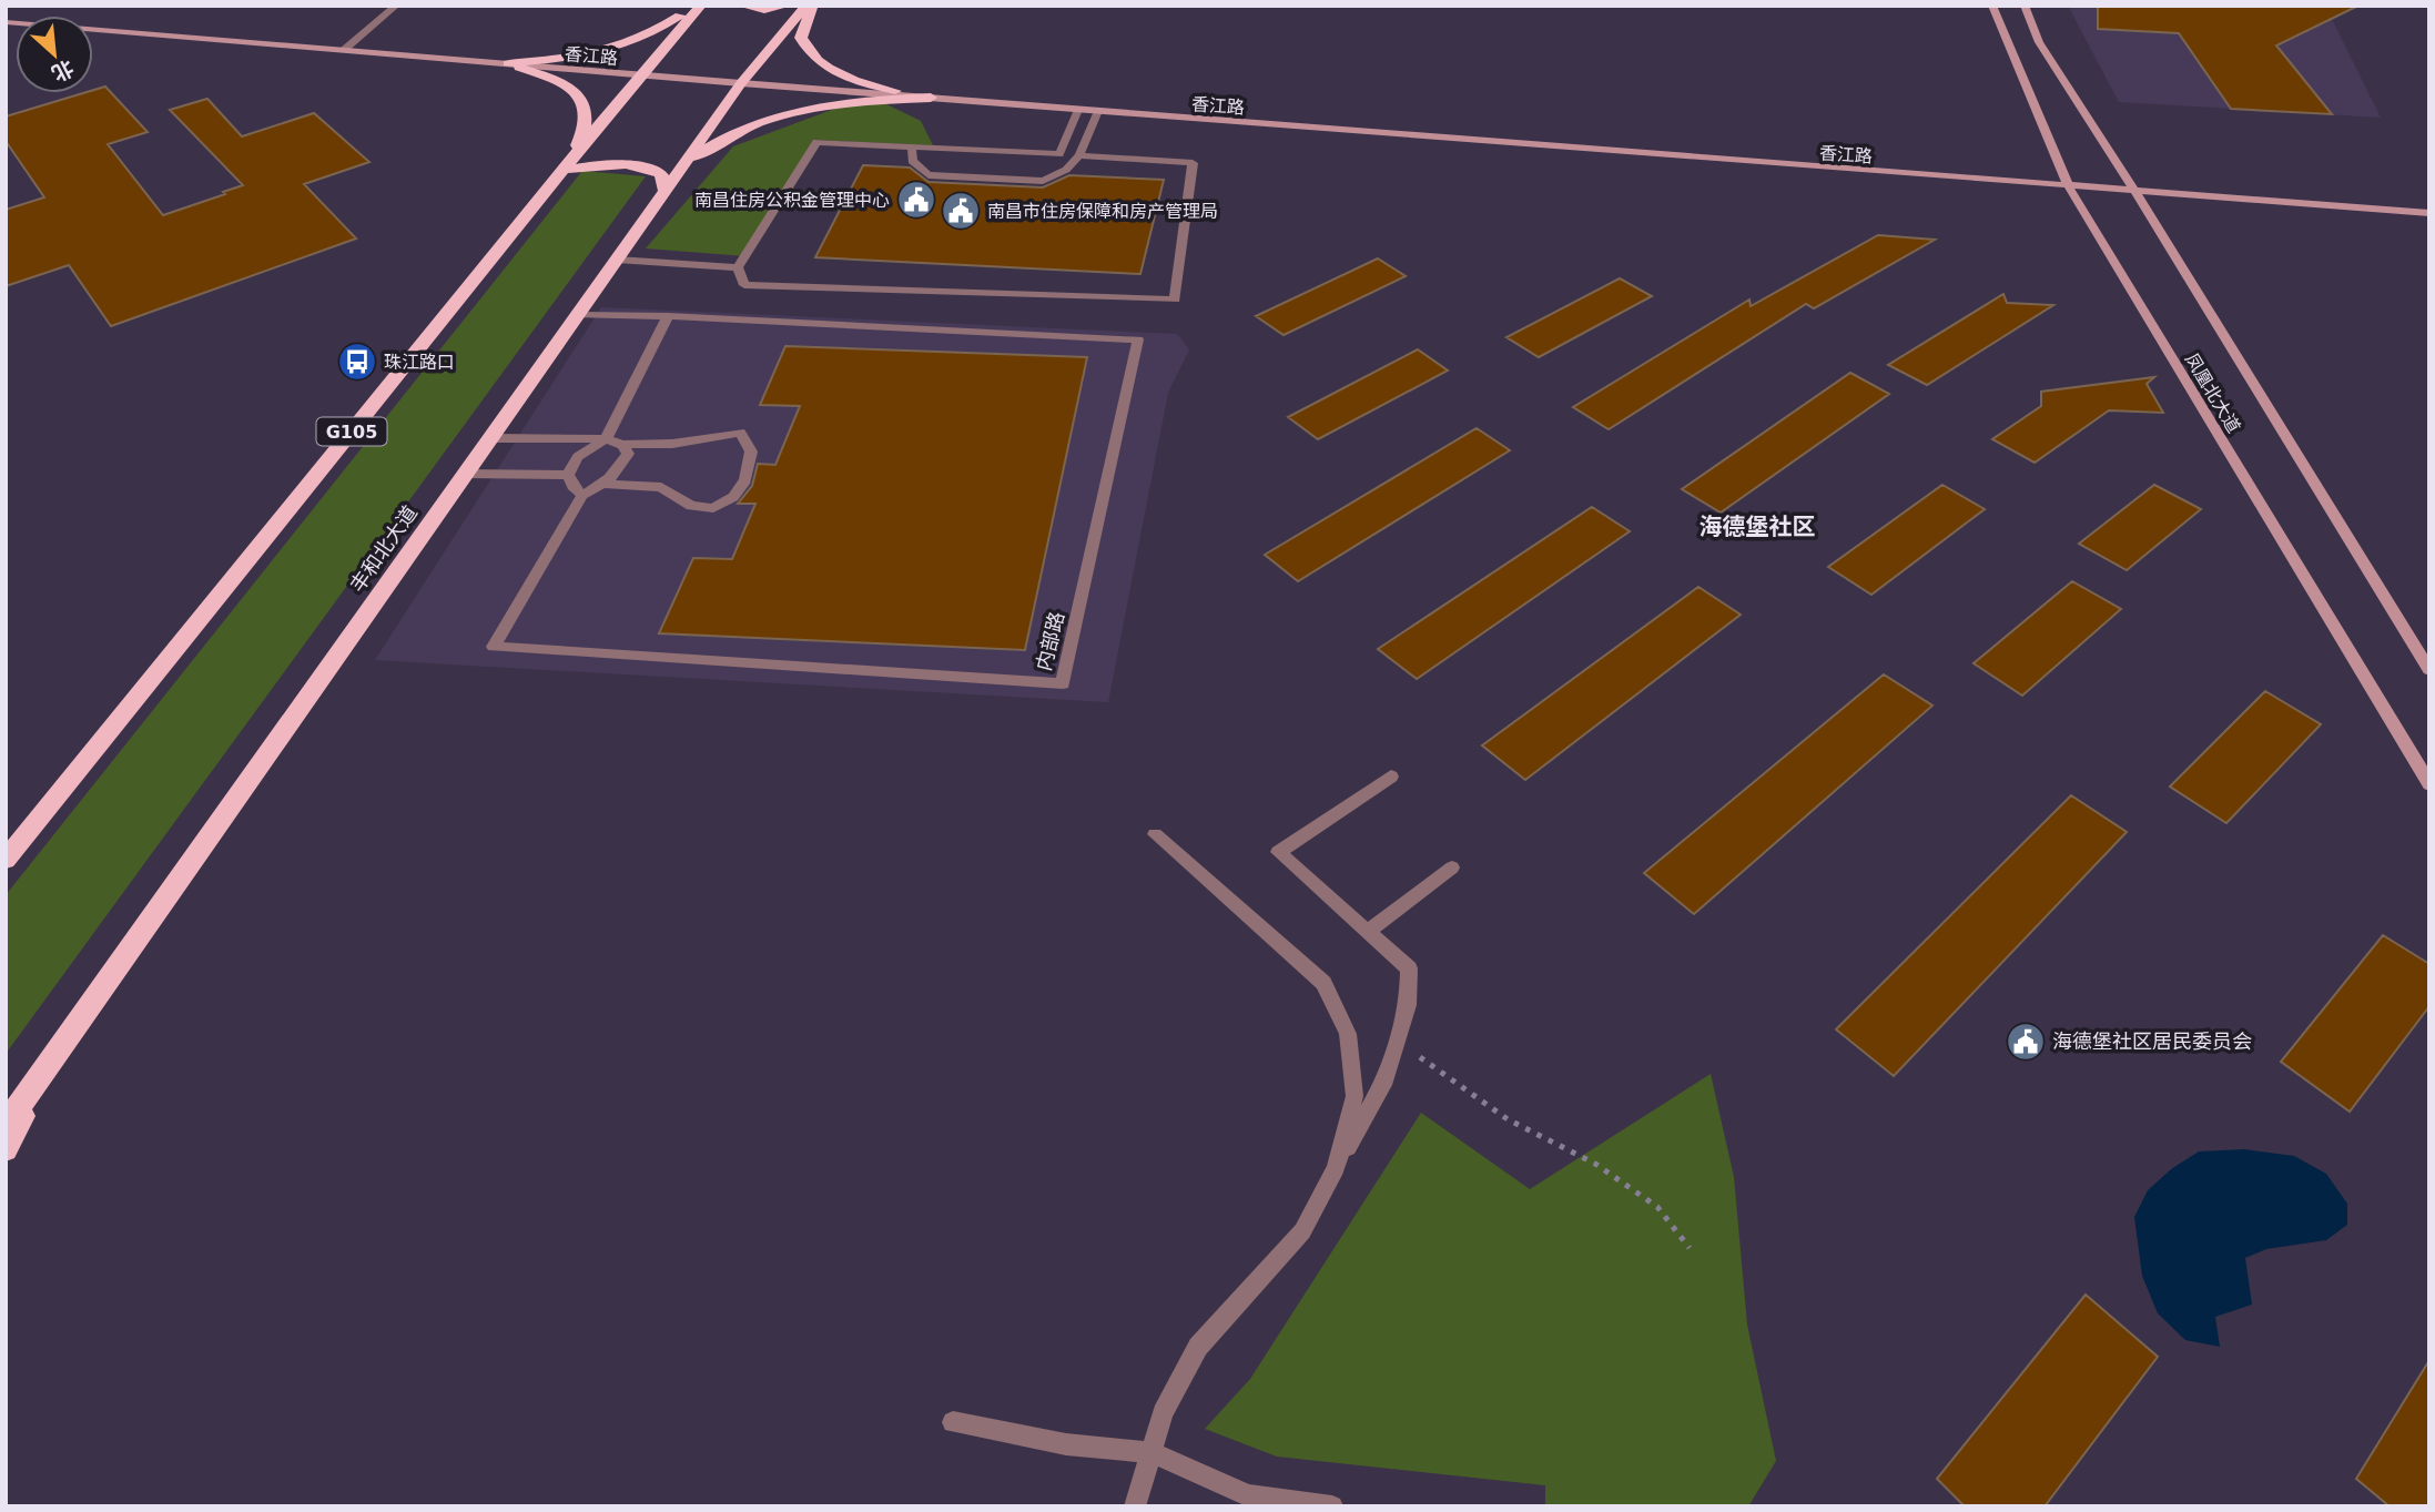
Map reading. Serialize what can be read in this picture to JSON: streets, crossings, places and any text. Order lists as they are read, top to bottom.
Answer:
{
  "streets": {
    "highway": ["G105", "丰和北大道"],
    "main road": ["香江路", "凤凰北大道"],
    "street": ["内部路"]
  },
  "crossings": [
    ["香江路", "凤凰北大道"],
    ["香江路", "G105"],
    ["香江路", "丰和北大道"],
    ["丰和北大道", "内部路"]
  ],
  "districts": ["海德堡社区"],
  "places": {
    "public building": ["南昌住房公积金管理中心", "南昌市住房保障和房产管理局", "海德堡社区居民委员会"],
    "bus stop": ["珠江路口"]
  },
  "north": "bottom right"
}
